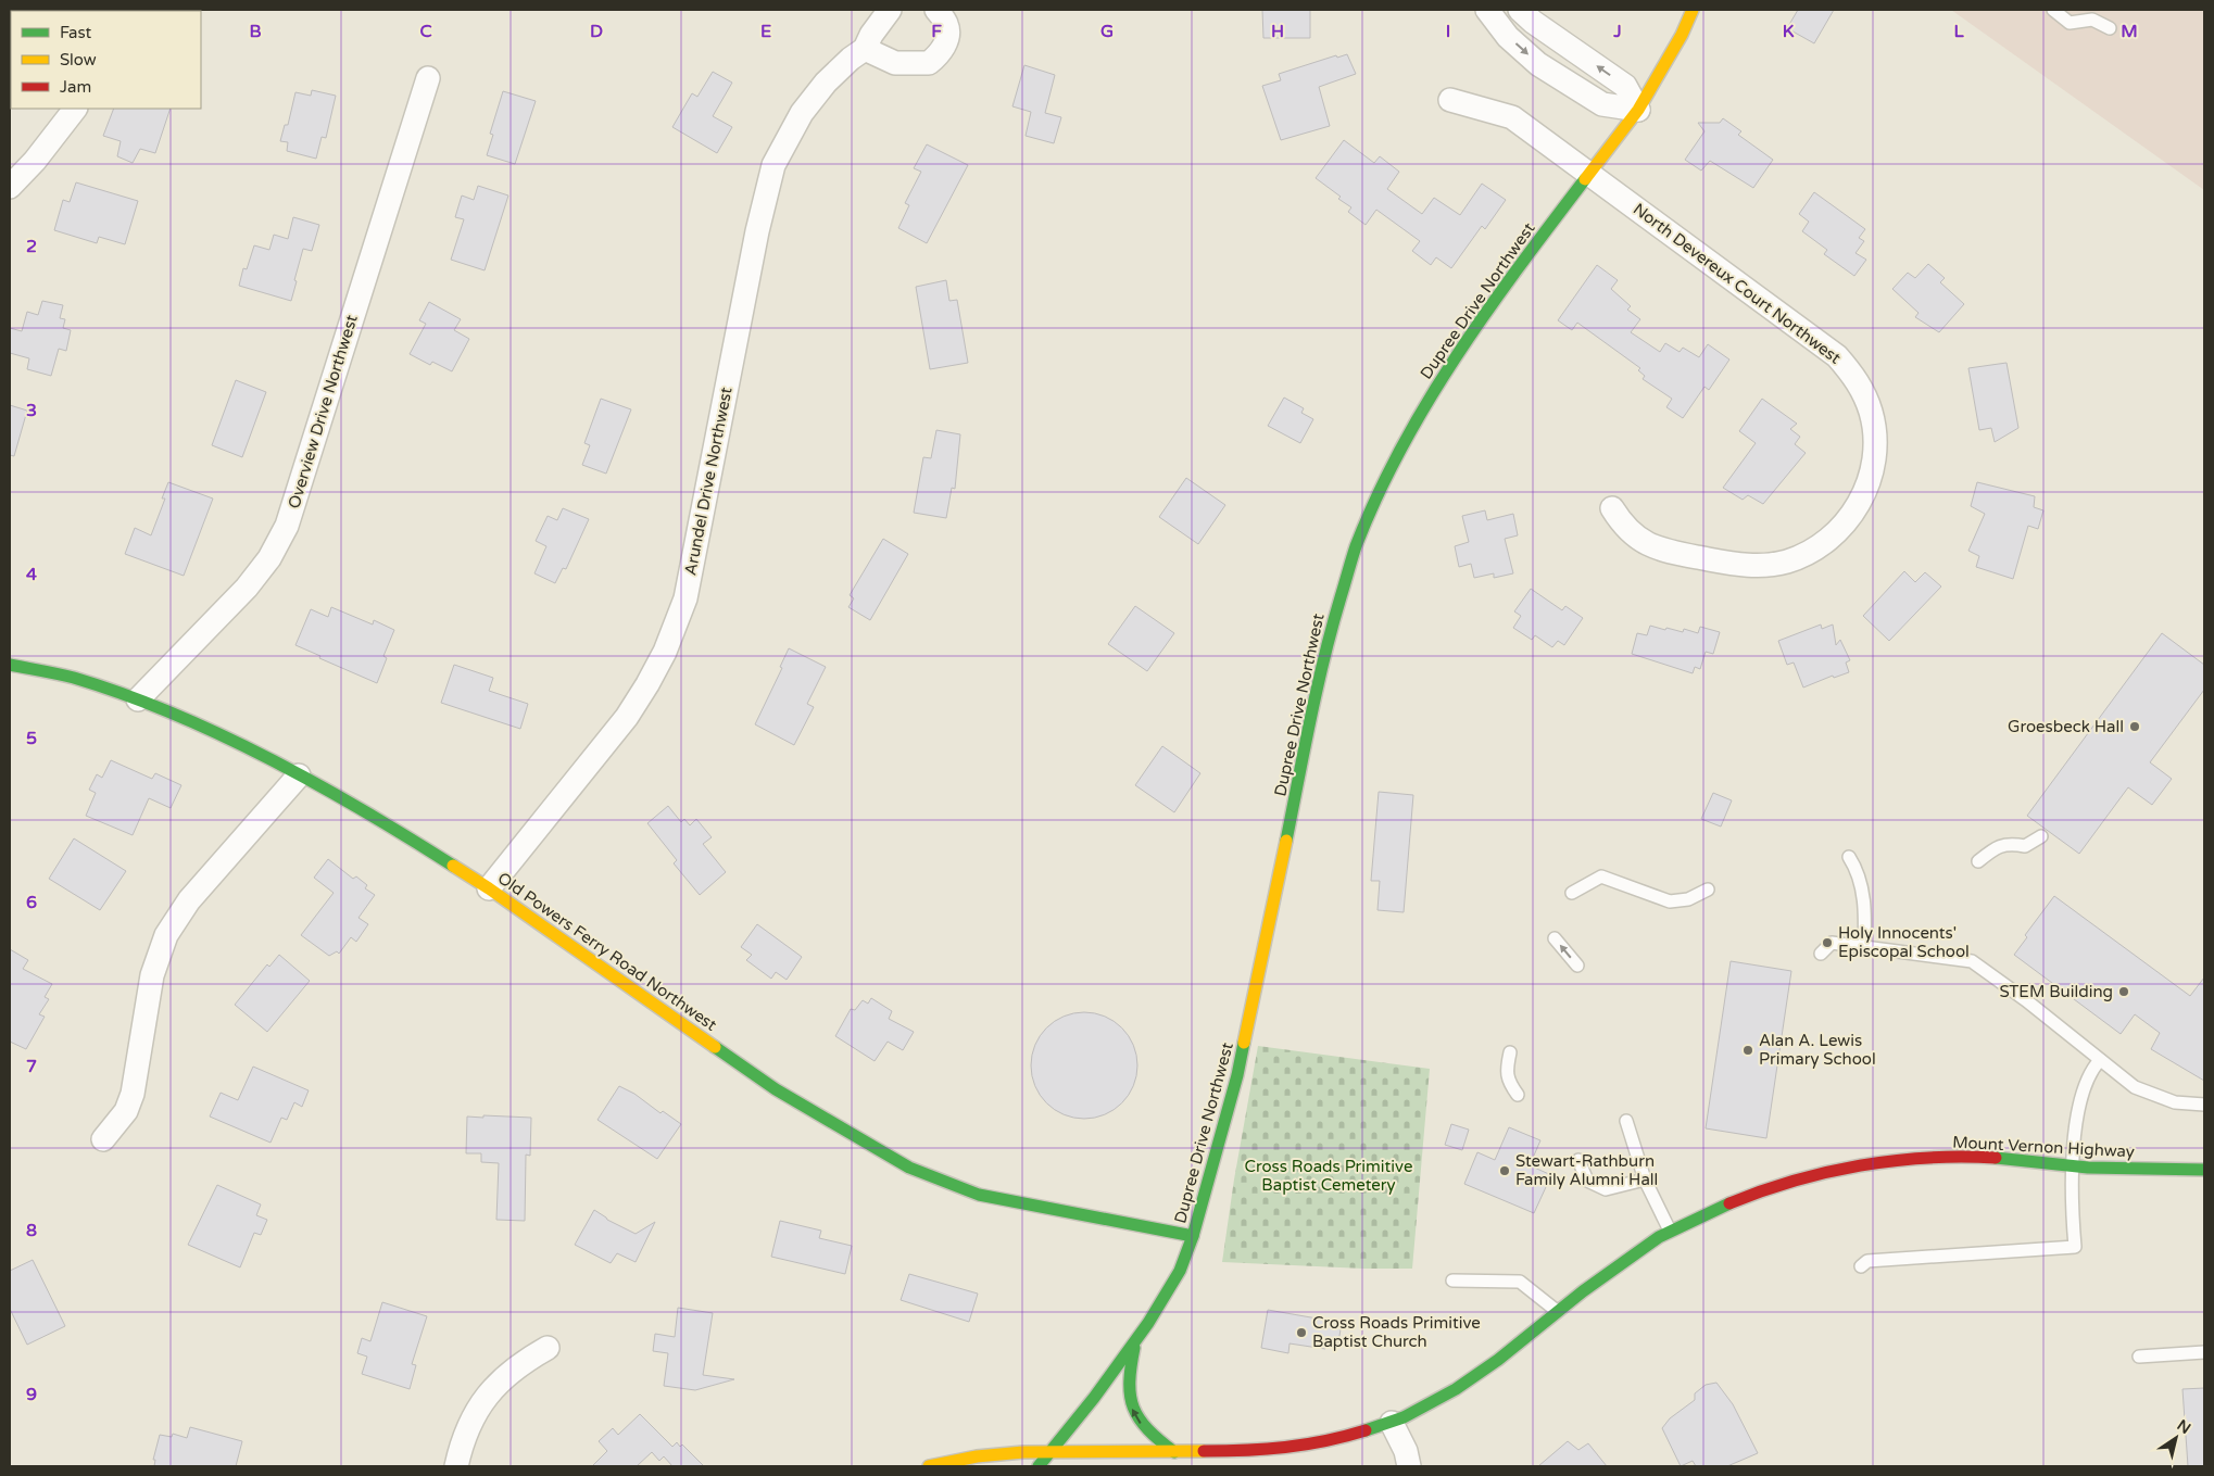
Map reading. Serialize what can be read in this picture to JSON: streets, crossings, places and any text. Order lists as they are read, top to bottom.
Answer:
{
  "streets": {
    "street": [
      "North Devereux Court Northwest",
      "Dupree Drive Northwest",
      "Overview Drive Northwest",
      "Arundel Drive Northwest",
      "Old Powers Ferry Road Northwest",
      "Mount Vernon Highway"
    ]
  },
  "crossings": [
    ["North Devereux Court Northwest", "Dupree Drive Northwest"],
    ["Dupree Drive Northwest", "Old Powers Ferry Road Northwest"],
    ["Overview Drive Northwest", "Old Powers Ferry Road Northwest"],
    ["Arundel Drive Northwest", "Old Powers Ferry Road Northwest"]
  ],
  "parks": ["Cross Roads Primitive Baptist Cemetery"],
  "places": [
    "Groesbeck Hall",
    "Holy Innocents' Episcopal School",
    "STEM Building",
    "Alan A. Lewis Primary School",
    "Stewart-Rathburn Family Alumni Hall",
    "Cross Roads Primitive Baptist Church"
  ],
  "legend": ["Fast", "Slow", "Jam"],
  "north": "top right",
  "grid": {
    "columns": [
      "B",
      "C",
      "D",
      "E",
      "F",
      "G",
      "H",
      "I",
      "J",
      "K",
      "L",
      "M"
    ],
    "rows": [
      "2",
      "3",
      "4",
      "5",
      "6",
      "7",
      "8",
      "9"
    ]
  }
}
